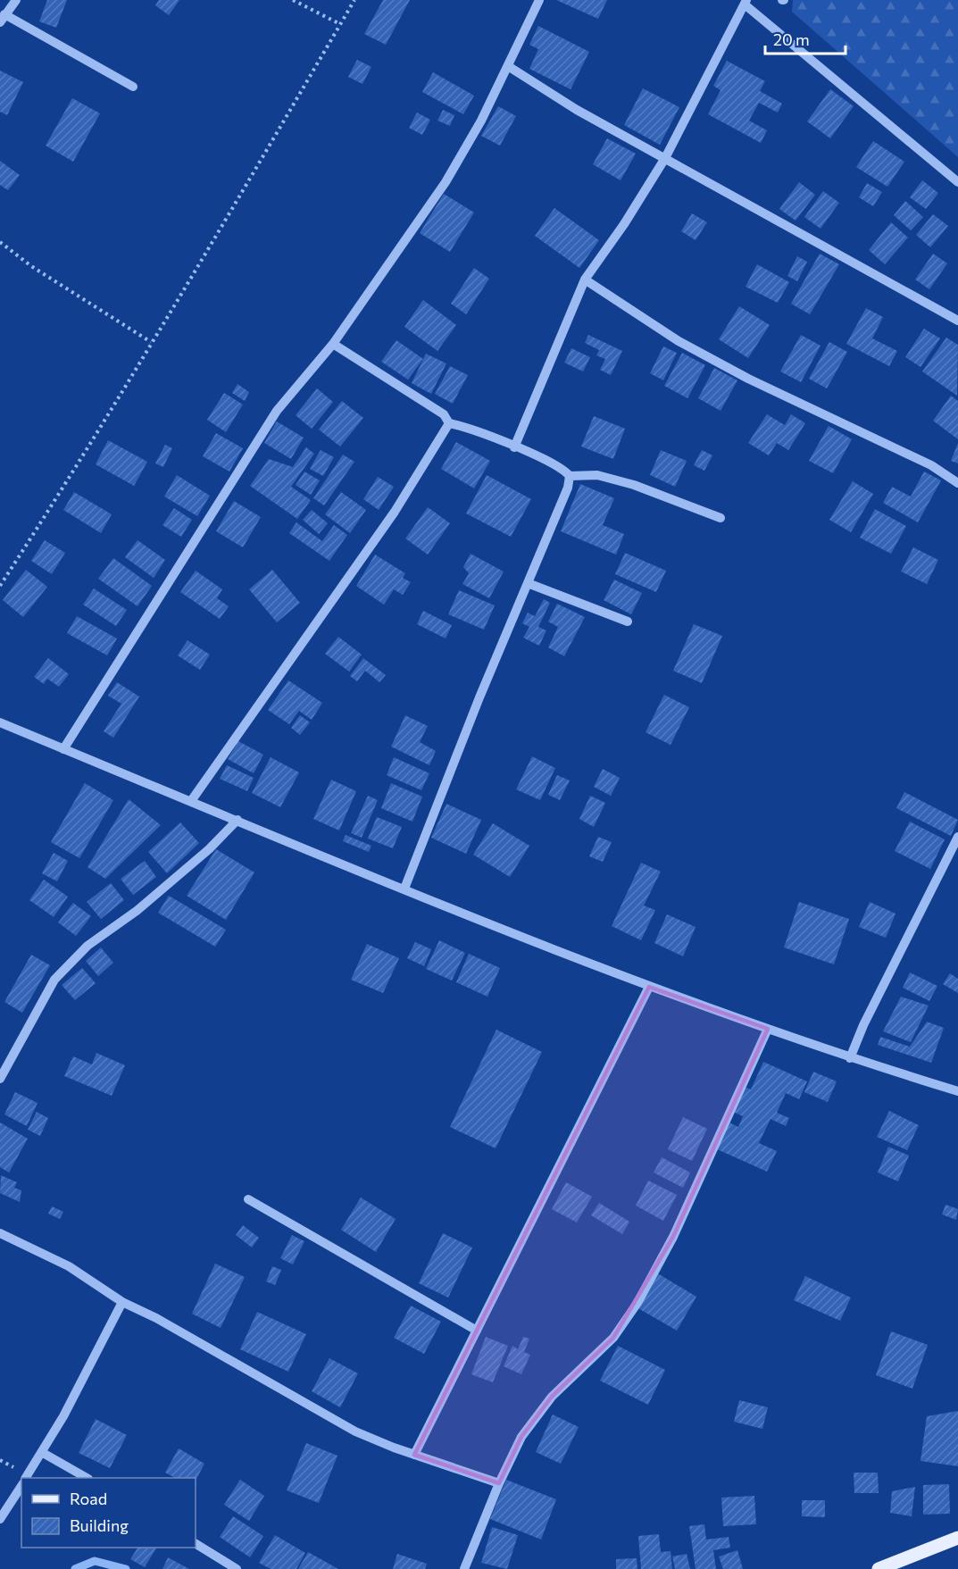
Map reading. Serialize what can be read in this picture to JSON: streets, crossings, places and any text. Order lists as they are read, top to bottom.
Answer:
{
  "legend": ["Road", "Building"],
  "scale_bar": "20 m"
}
